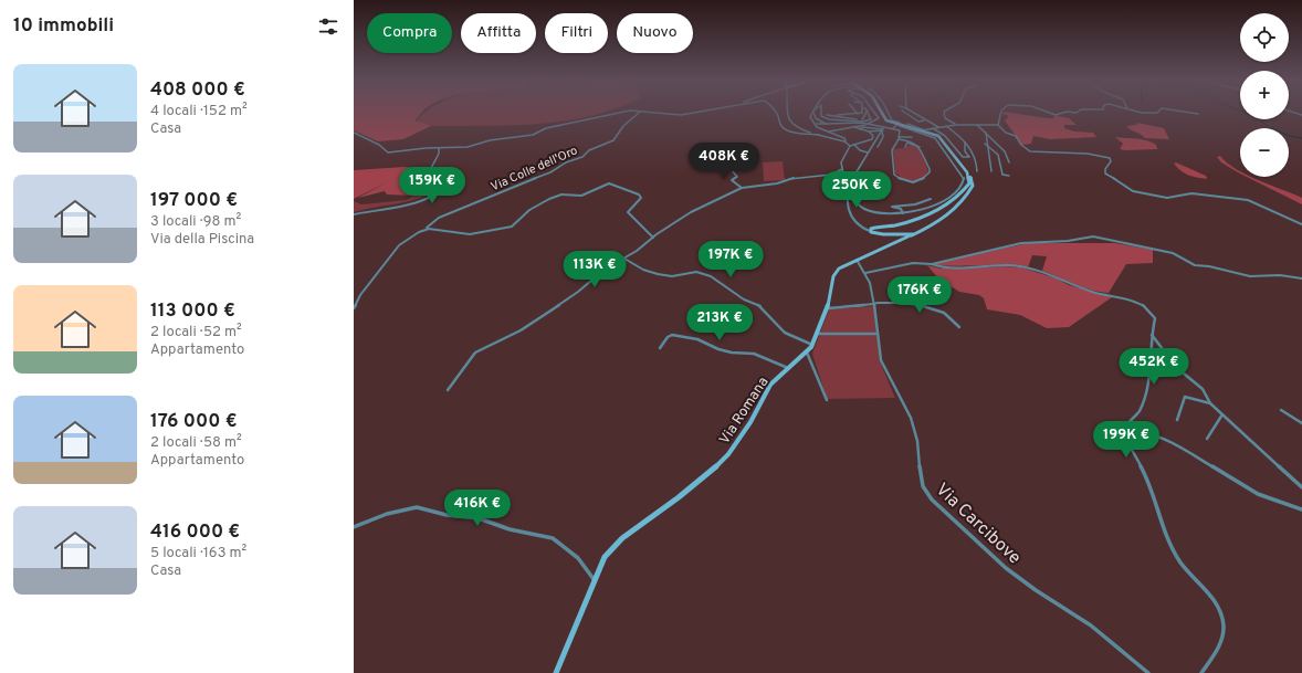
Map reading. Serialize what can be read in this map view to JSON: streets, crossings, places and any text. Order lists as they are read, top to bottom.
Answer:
{
  "streets": {
    "street": ["Via Colle dell'Oro", "Via Romana", "Via Carcibove"]
  },
  "crossings": [
    ["Via Romana", "Via Carcibove"]
  ],
  "page": {
    "heading": "10 immobili",
    "map_buttons": ["+", "−"],
    "chip": [
      "Compra",
      "Affitta",
      "Filtri",
      "Nuovo"
    ],
    "list": [
      {
        "name": "408 000 €",
        "note": "4 locali · 152 m² · Casa"
      },
      {
        "name": "197 000 €",
        "note": "3 locali · 98 m² · Via della Piscina"
      },
      {
        "name": "113 000 €",
        "note": "2 locali · 52 m² · Appartamento"
      },
      {
        "name": "176 000 €",
        "note": "2 locali · 58 m² · Appartamento"
      },
      {
        "name": "416 000 €",
        "note": "5 locali · 163 m² · Casa"
      }
    ],
    "price": [
      "408K €",
      "159K €",
      "250K €",
      "197K €",
      "113K €",
      "176K €",
      "213K €",
      "452K €",
      "199K €",
      "416K €"
    ]
  }
}
